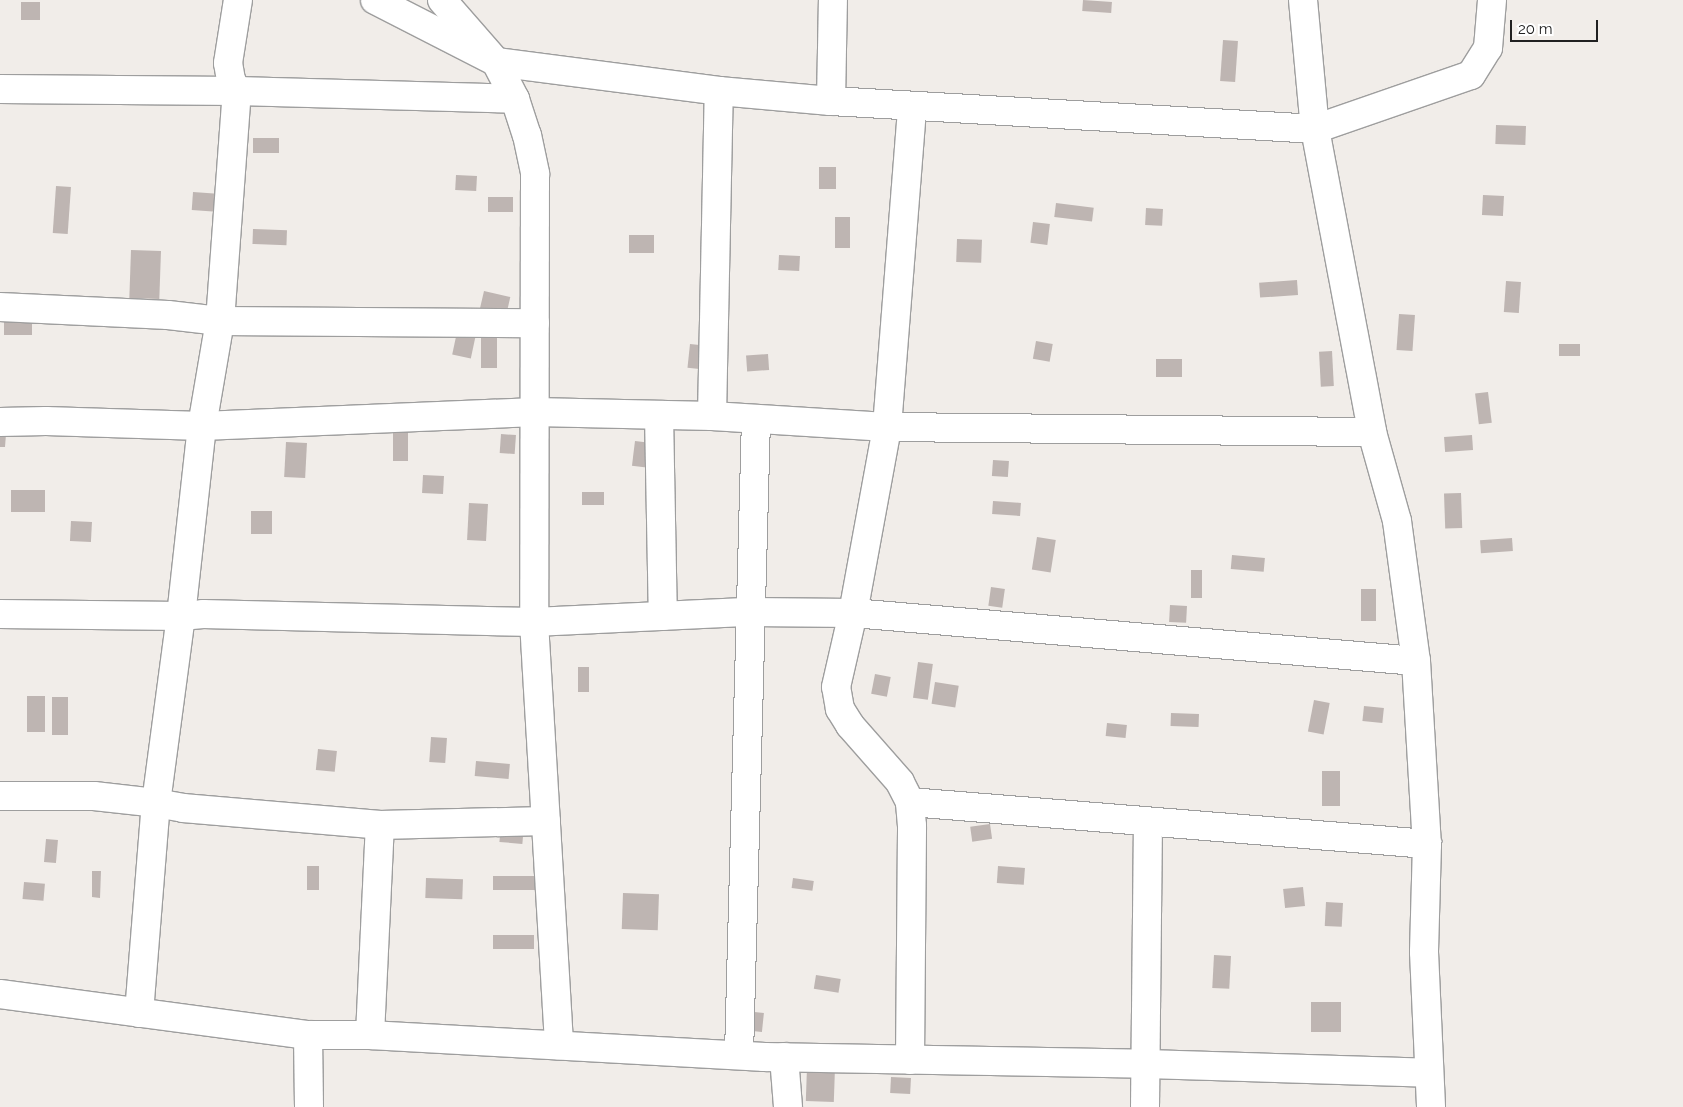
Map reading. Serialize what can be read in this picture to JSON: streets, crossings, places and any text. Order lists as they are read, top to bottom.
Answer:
{
  "scale_bar": "20 m"
}
